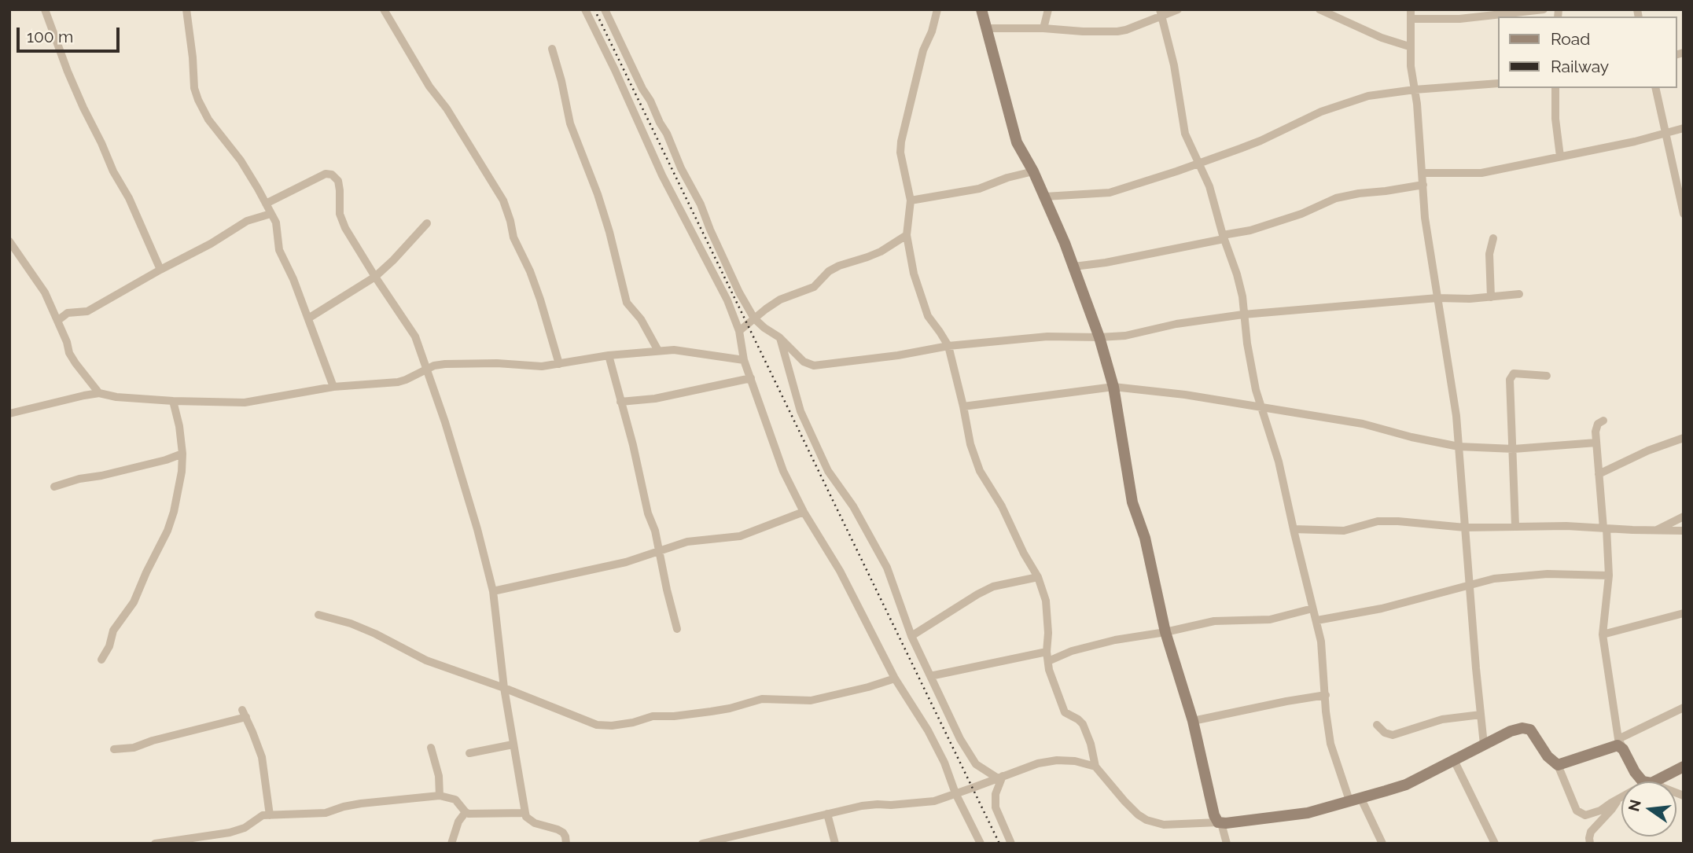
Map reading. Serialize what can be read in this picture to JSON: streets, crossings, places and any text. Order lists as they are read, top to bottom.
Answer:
{
  "legend": ["Road", "Railway"],
  "scale_bar": "100 m",
  "north": "left"
}
